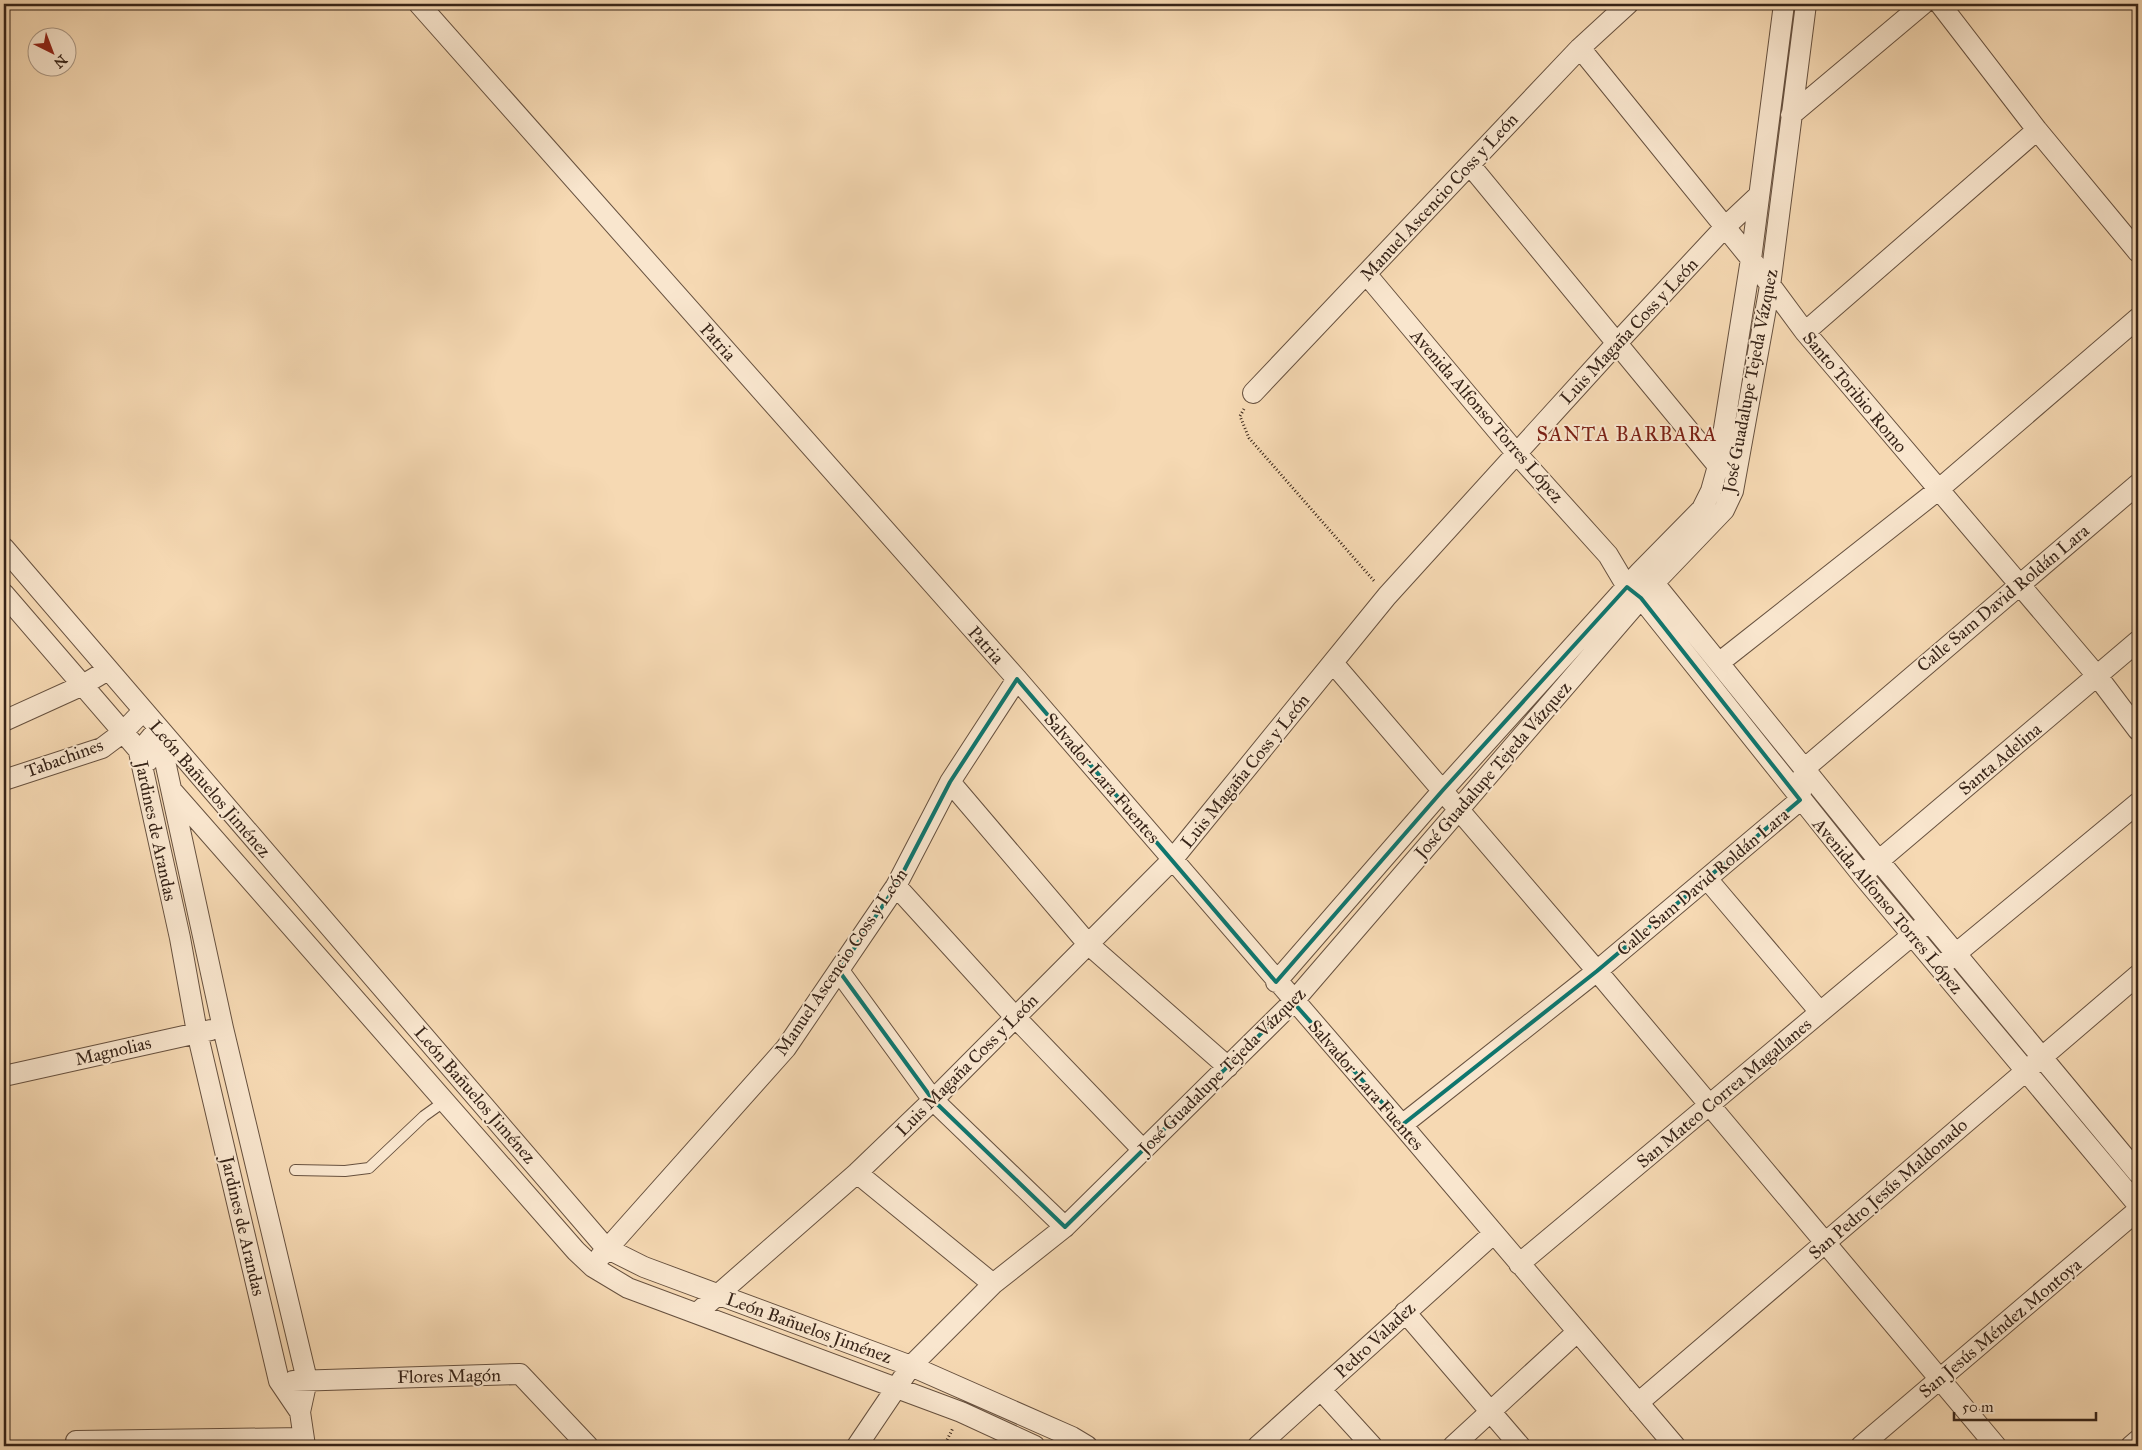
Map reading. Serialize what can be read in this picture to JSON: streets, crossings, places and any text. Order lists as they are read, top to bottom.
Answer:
{
  "streets": {
    "street": [
      "Manuel Ascencio Coss y León",
      "Luis Magaña Coss y León",
      "Patria",
      "José Guadalupe Tejeda Vázquez",
      "Santo Toribio Romo",
      "Avenida Alfonso Torres López",
      "Calle Sam David Roldán Lara",
      "Tabachines",
      "Santa Adelina",
      "Salvador Lara Fuentes",
      "León Bañuelos Jiménez",
      "Jardines de Arandas",
      "Magnolias",
      "San Mateo Correa Magallanes",
      "San Pedro Jesús Maldonado",
      "San Jesús Méndez Montoya",
      "Pedro Valadez",
      "Flores Magón"
    ]
  },
  "crossings": [
    ["Manuel Ascencio Coss y León", "Patria"],
    ["Manuel Ascencio Coss y León", "Santo Toribio Romo"],
    ["Manuel Ascencio Coss y León", "Avenida Alfonso Torres López"],
    ["Manuel Ascencio Coss y León", "Salvador Lara Fuentes"],
    ["Manuel Ascencio Coss y León", "León Bañuelos Jiménez"],
    ["Luis Magaña Coss y León", "José Guadalupe Tejeda Vázquez"],
    ["Luis Magaña Coss y León", "Santo Toribio Romo"],
    ["Luis Magaña Coss y León", "Avenida Alfonso Torres López"],
    ["Luis Magaña Coss y León", "Salvador Lara Fuentes"],
    ["Luis Magaña Coss y León", "León Bañuelos Jiménez"],
    ["Patria", "Salvador Lara Fuentes"],
    ["José Guadalupe Tejeda Vázquez", "Santo Toribio Romo"],
    ["José Guadalupe Tejeda Vázquez", "Avenida Alfonso Torres López"],
    ["José Guadalupe Tejeda Vázquez", "Salvador Lara Fuentes"],
    ["José Guadalupe Tejeda Vázquez", "León Bañuelos Jiménez"],
    ["Santo Toribio Romo", "Calle Sam David Roldán Lara"],
    ["Santo Toribio Romo", "Santa Adelina"],
    ["Avenida Alfonso Torres López", "Calle Sam David Roldán Lara"],
    ["Avenida Alfonso Torres López", "Santa Adelina"],
    ["Avenida Alfonso Torres López", "San Mateo Correa Magallanes"],
    ["Avenida Alfonso Torres López", "San Pedro Jesús Maldonado"],
    ["Calle Sam David Roldán Lara", "Salvador Lara Fuentes"],
    ["Tabachines", "León Bañuelos Jiménez"],
    ["Salvador Lara Fuentes", "San Mateo Correa Magallanes"],
    ["Salvador Lara Fuentes", "San Pedro Jesús Maldonado"],
    ["Salvador Lara Fuentes", "Pedro Valadez"],
    ["León Bañuelos Jiménez", "Jardines de Arandas"],
    ["Jardines de Arandas", "Magnolias"],
    ["Jardines de Arandas", "Flores Magón"]
  ],
  "districts": ["SANTA BARBARA"],
  "scale_bar": "50 m",
  "north": "bottom right"
}
